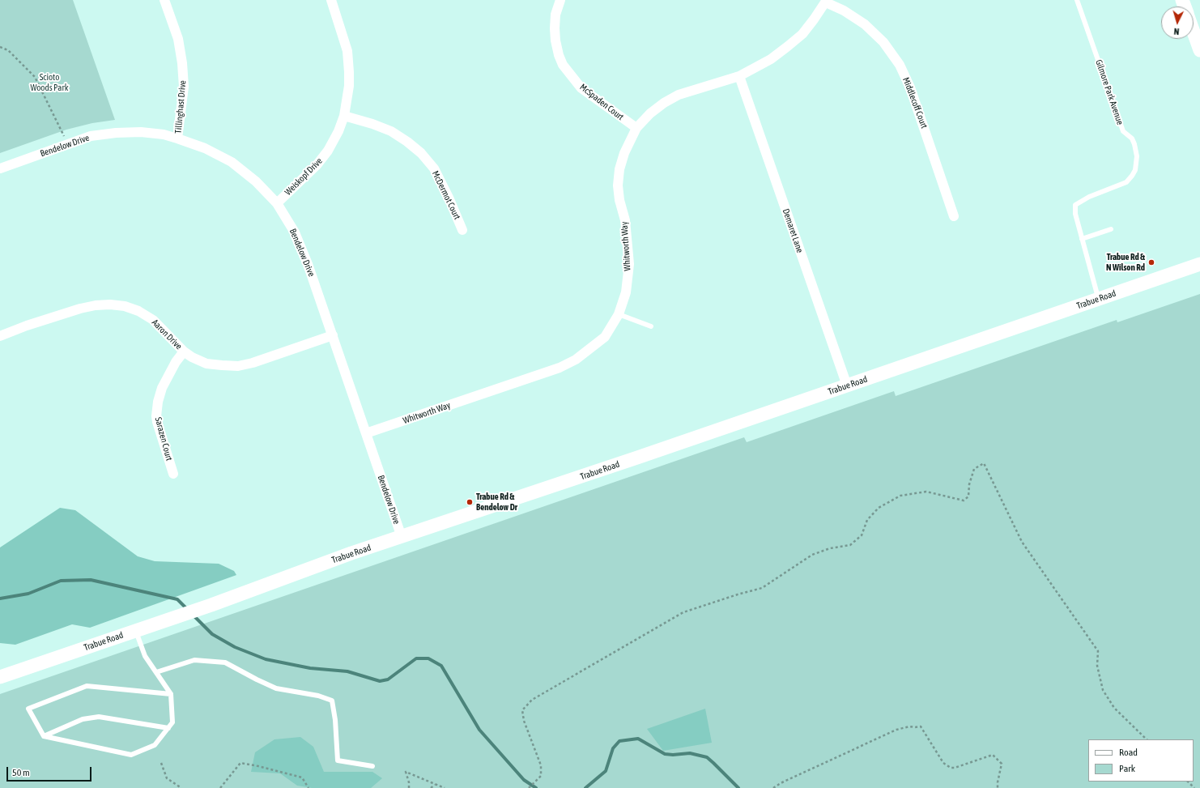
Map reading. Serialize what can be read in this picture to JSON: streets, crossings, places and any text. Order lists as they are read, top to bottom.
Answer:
{
  "streets": {
    "main road": ["Trabue Road"],
    "street": [
      "McSpaden Court",
      "Middlecoff Court",
      "Tillinghast Drive",
      "Bendelow Drive",
      "Weiskopf Drive",
      "McDermot Court",
      "Demaret Lane",
      "Whitworth Way",
      "Aaron Drive",
      "Sarazen Court"
    ],
    "lane": ["Gilmore Park Avenue"]
  },
  "crossings": [
    ["Gilmore Park Avenue", "Trabue Road"],
    ["McSpaden Court", "Whitworth Way"],
    ["Middlecoff Court", "Whitworth Way"],
    ["Tillinghast Drive", "Bendelow Drive"],
    ["Bendelow Drive", "Weiskopf Drive"],
    ["Bendelow Drive", "Whitworth Way"],
    ["Bendelow Drive", "Trabue Road"],
    ["Bendelow Drive", "Aaron Drive"],
    ["Weiskopf Drive", "McDermot Court"],
    ["Demaret Lane", "Whitworth Way"],
    ["Demaret Lane", "Trabue Road"],
    ["Aaron Drive", "Sarazen Court"]
  ],
  "parks": ["Scioto Woods Park"],
  "places": ["Trabue Rd & N Wilson Rd", "Trabue Rd & Bendelow Dr"],
  "legend": ["Road", "Park"],
  "scale_bar": "50 m",
  "north": "bottom"
}
